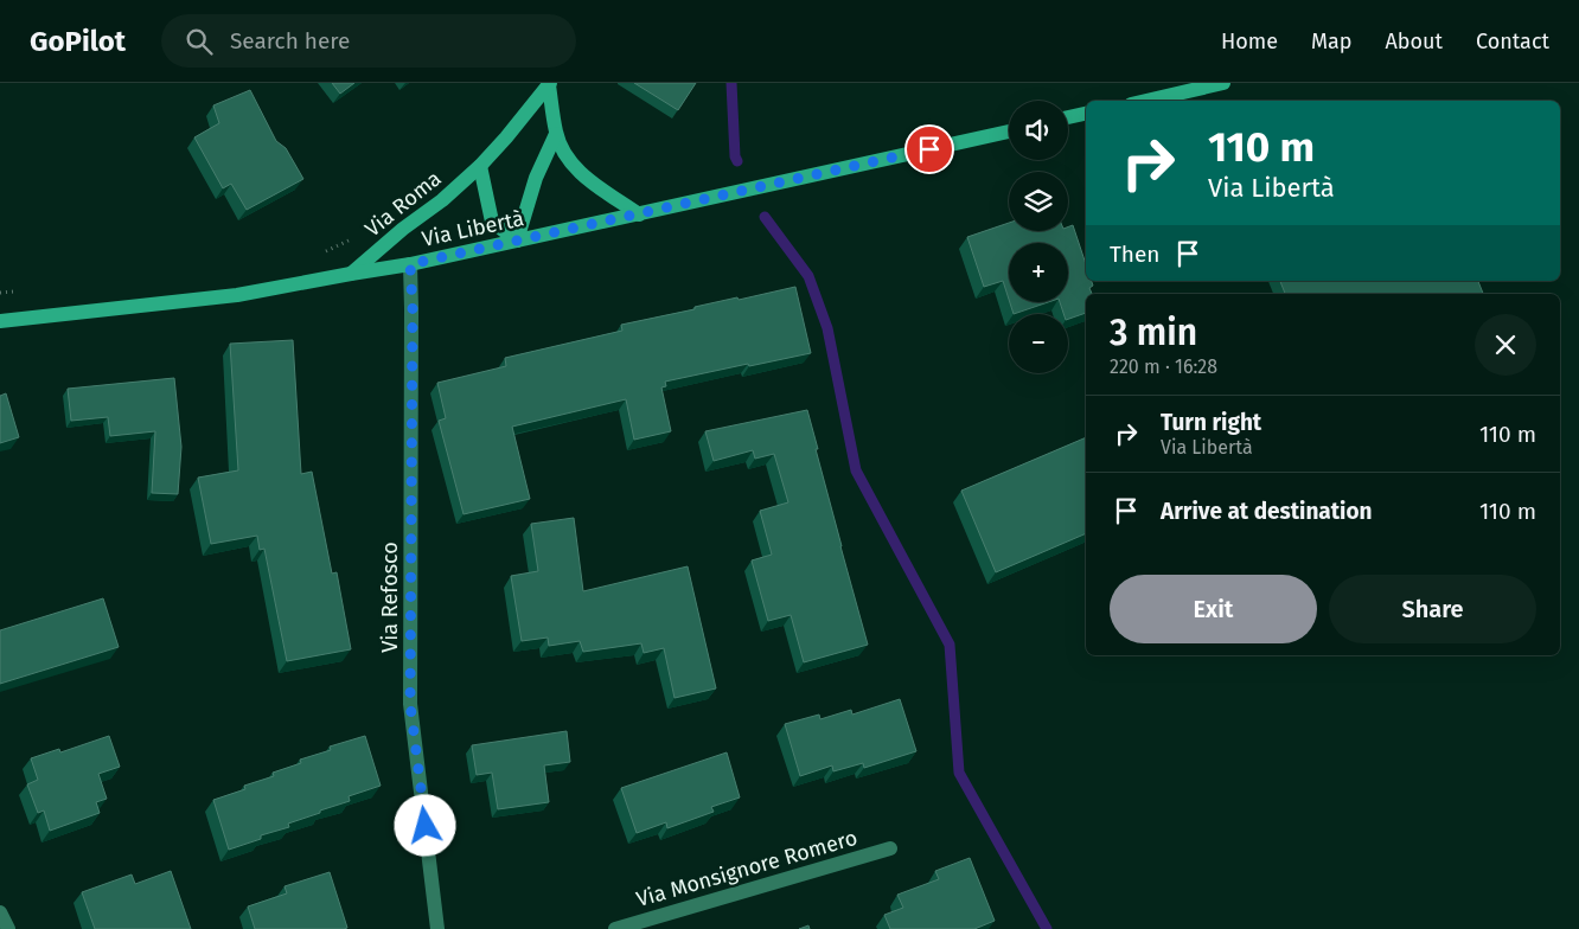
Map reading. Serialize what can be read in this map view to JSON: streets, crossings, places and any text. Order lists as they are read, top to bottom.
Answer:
{
  "streets": {
    "main road": ["Via Roma", "Via Libertà"],
    "street": ["Via Refosco", "Via Monsignore Romero"]
  },
  "crossings": [
    ["Via Roma", "Via Libertà"],
    ["Via Libertà", "Via Refosco"]
  ],
  "page": {
    "header": "GoPilot",
    "search": "Search here",
    "nav": [
      "Home",
      "Map",
      "About",
      "Contact"
    ],
    "map_buttons": ["+", "−"],
    "turn": ["110 m", "Via Libertà"],
    "then": "Then",
    "heading": ["3 min", "220 m · 16:28"],
    "list": [
      {
        "name": "Turn right",
        "note": "Via Libertà",
        "value": "110 m"
      },
      {
        "name": "Arrive at destination",
        "value": "110 m"
      }
    ],
    "buttons": ["Exit", "Share"]
  }
}
